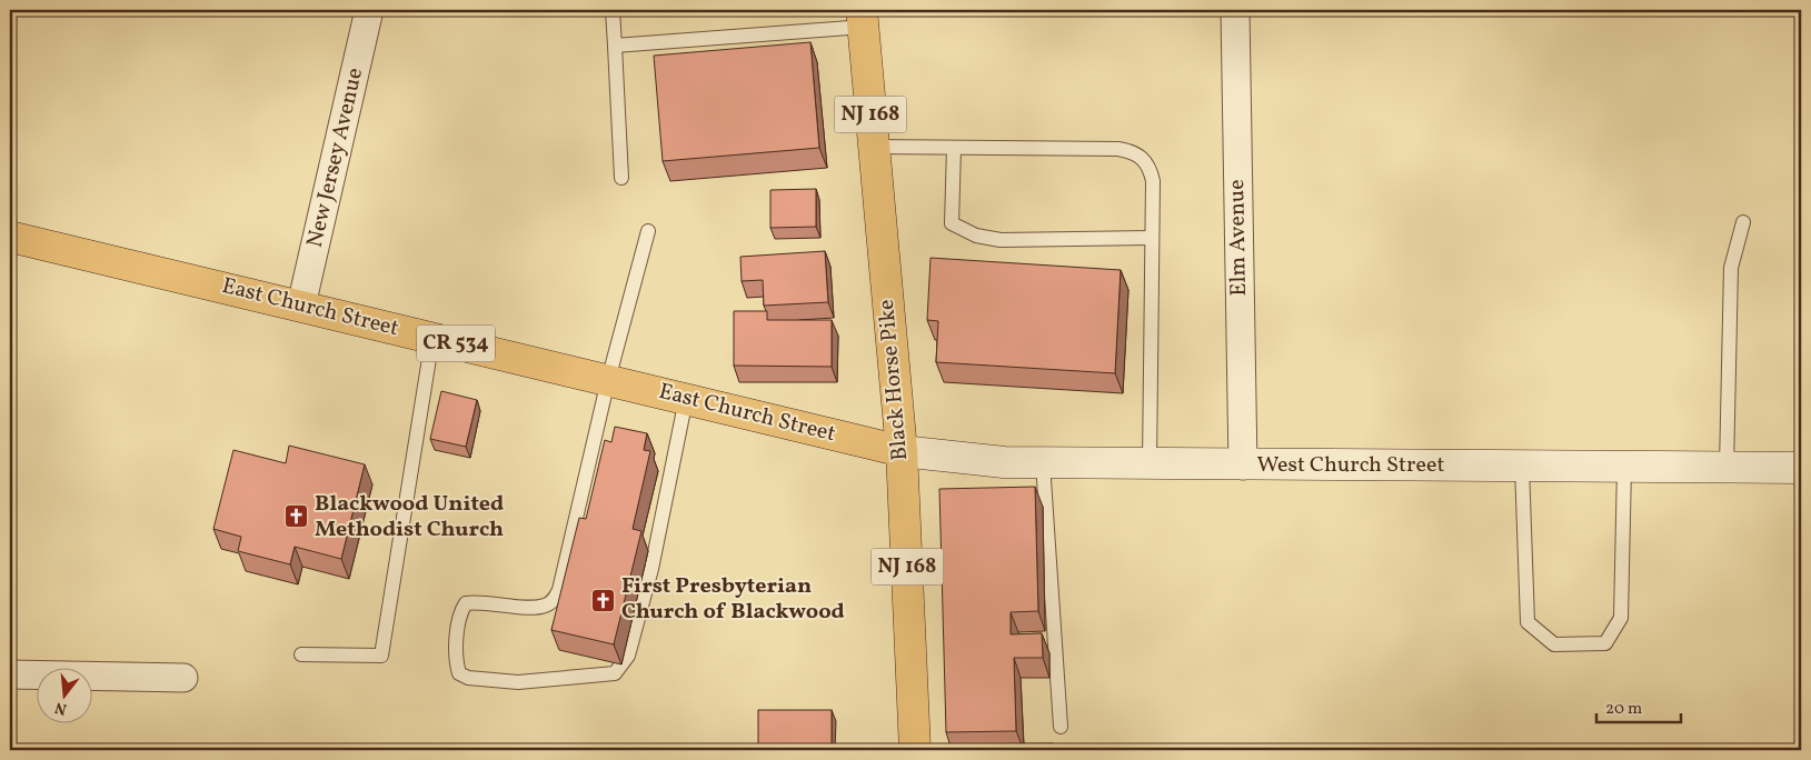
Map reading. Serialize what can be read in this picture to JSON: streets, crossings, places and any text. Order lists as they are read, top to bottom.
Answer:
{
  "streets": {
    "main road": [
      "NJ 168",
      "East Church Street",
      "CR 534",
      "Black Horse Pike",
      "West Church Street"
    ],
    "street": ["New Jersey Avenue", "Elm Avenue"]
  },
  "crossings": [
    ["New Jersey Avenue", "East Church Street"],
    ["Elm Avenue", "West Church Street"],
    ["East Church Street", "Black Horse Pike"],
    ["East Church Street", "West Church Street"],
    ["Black Horse Pike", "West Church Street"]
  ],
  "places": {
    "church": ["Blackwood United Methodist Church", "First Presbyterian Church of Blackwood"]
  },
  "scale_bar": "20 m",
  "north": "bottom"
}
